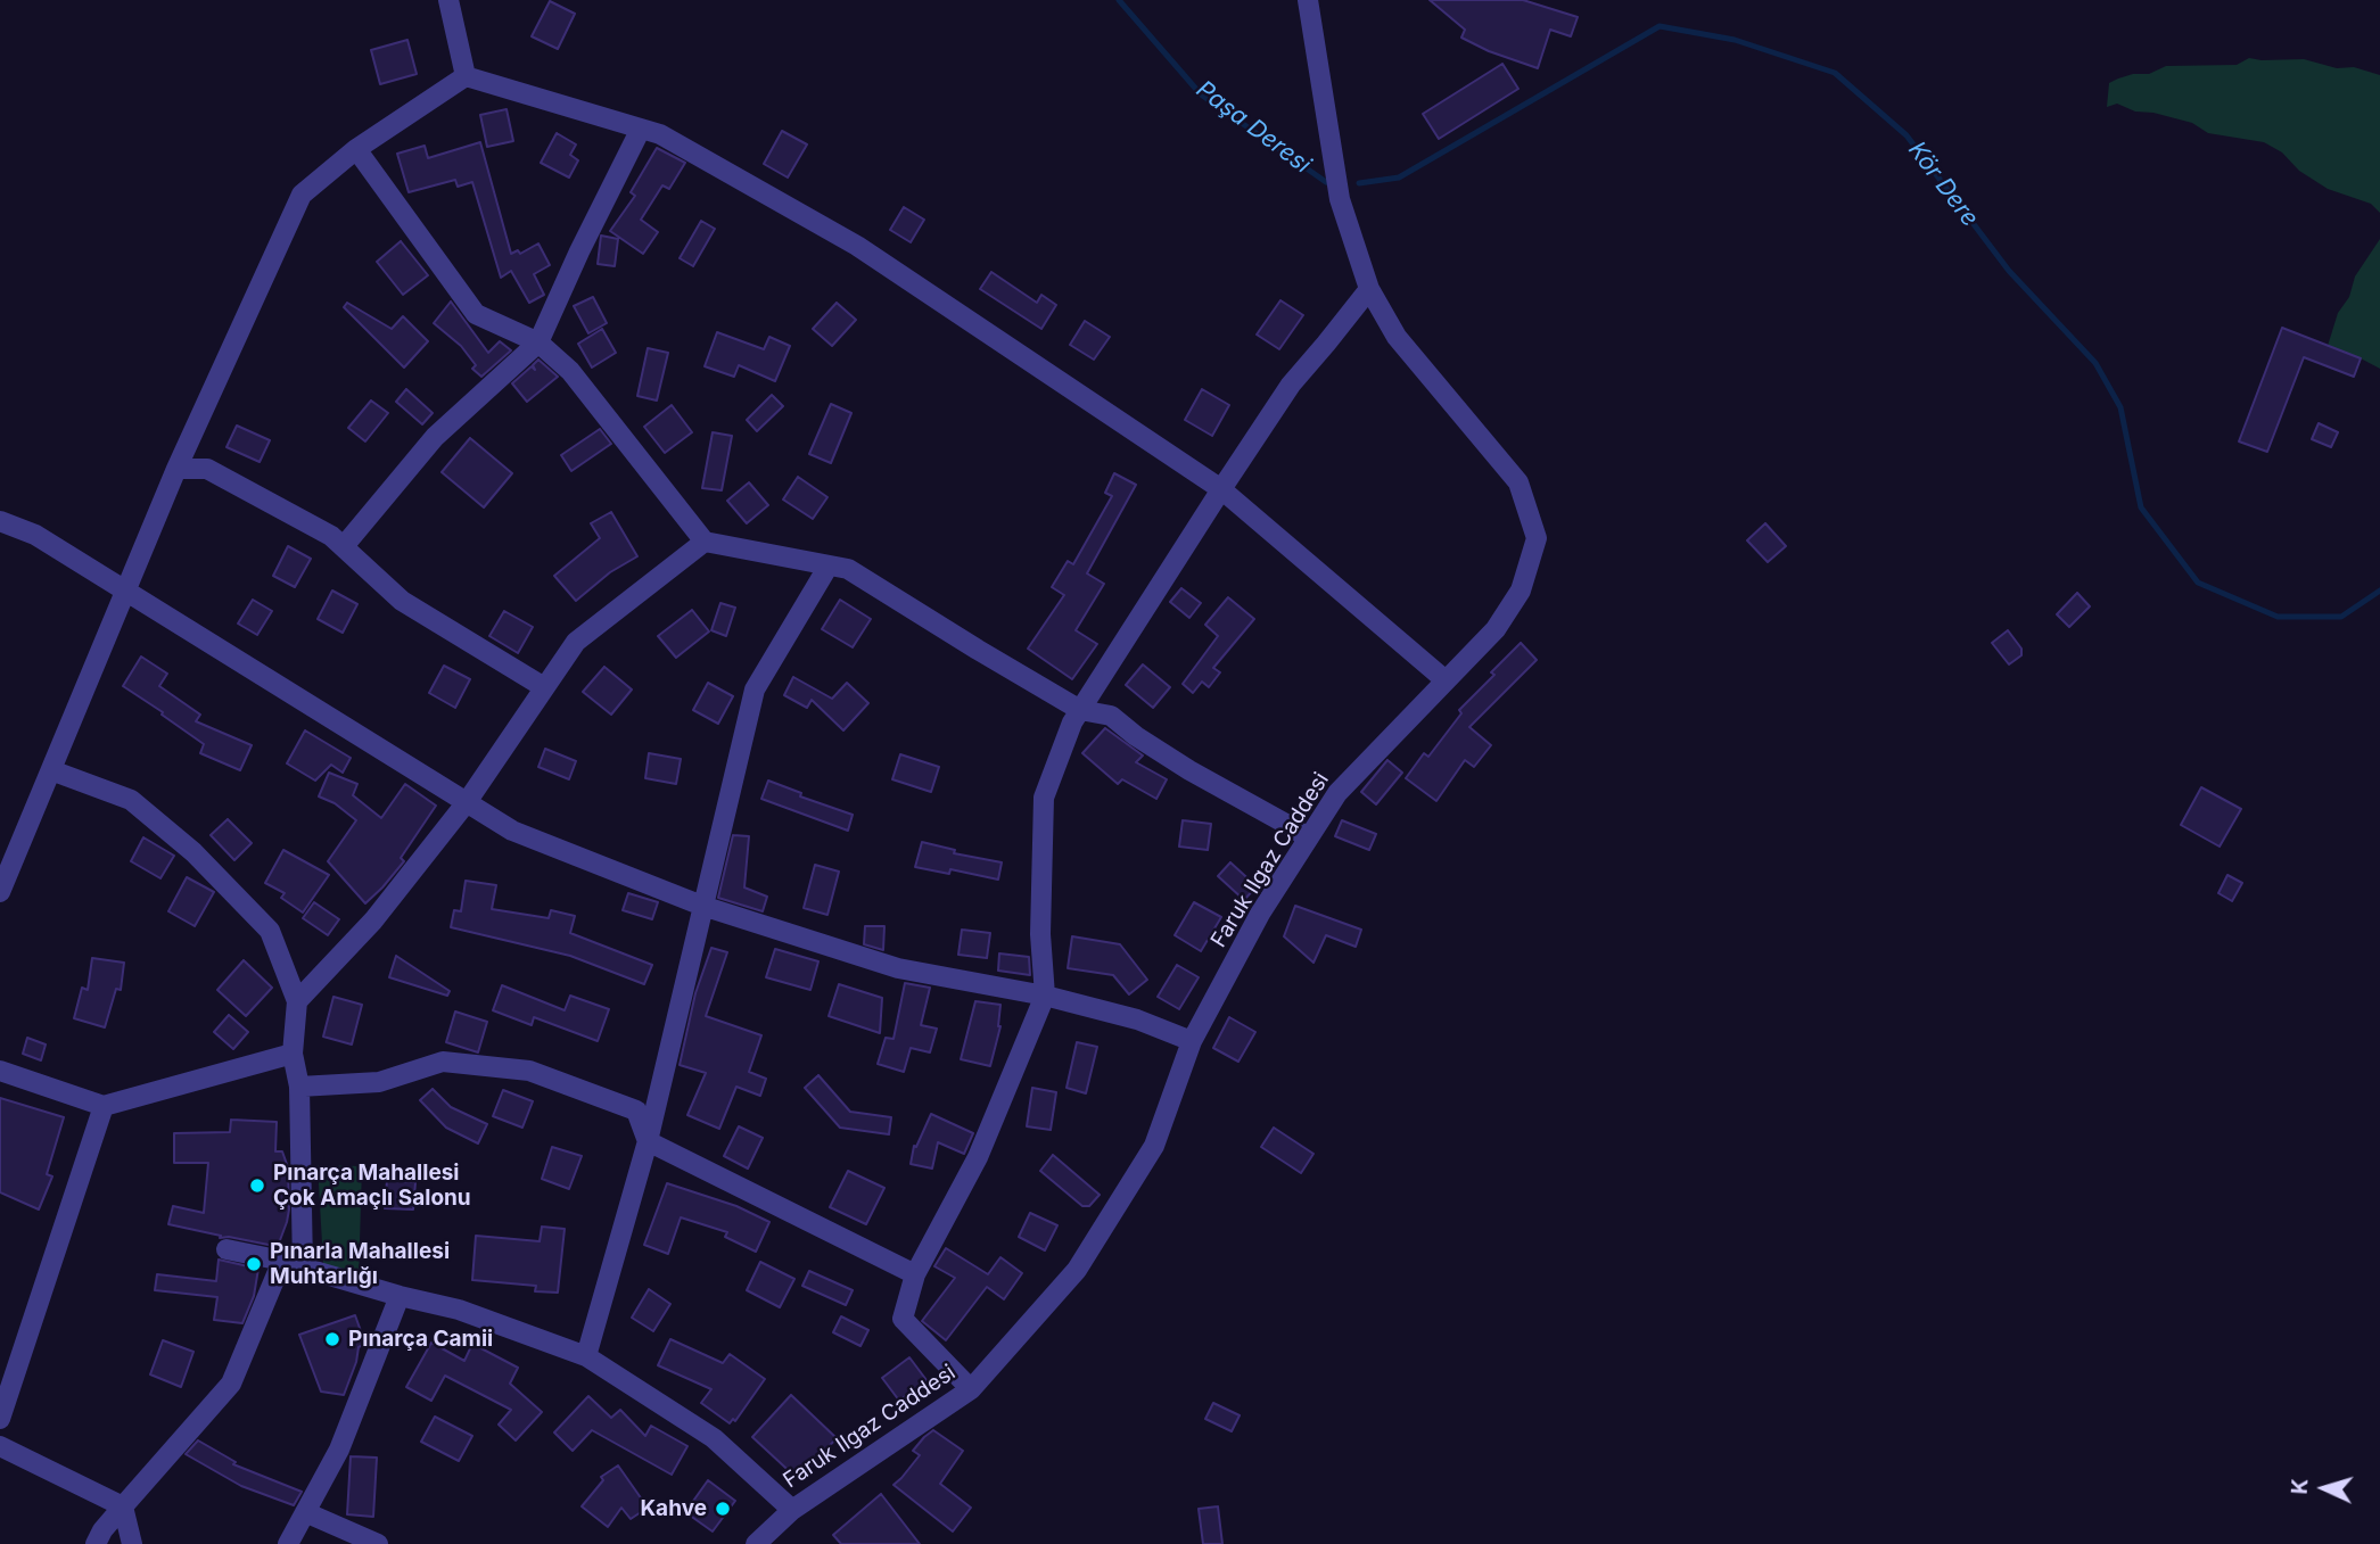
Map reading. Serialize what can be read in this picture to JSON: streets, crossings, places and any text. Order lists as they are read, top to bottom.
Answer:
{
  "streets": {
    "street": ["Faruk Ilgaz Caddesi"]
  },
  "water": ["Paşa Deresi", "Kör Dere"],
  "places": [
    "Pınarça Mahallesi Çok Amaçlı Salonu",
    "Pınarla Mahallesi Muhtarlığı",
    "Pınarça Camii",
    "Kahve"
  ],
  "north": "left"
}
